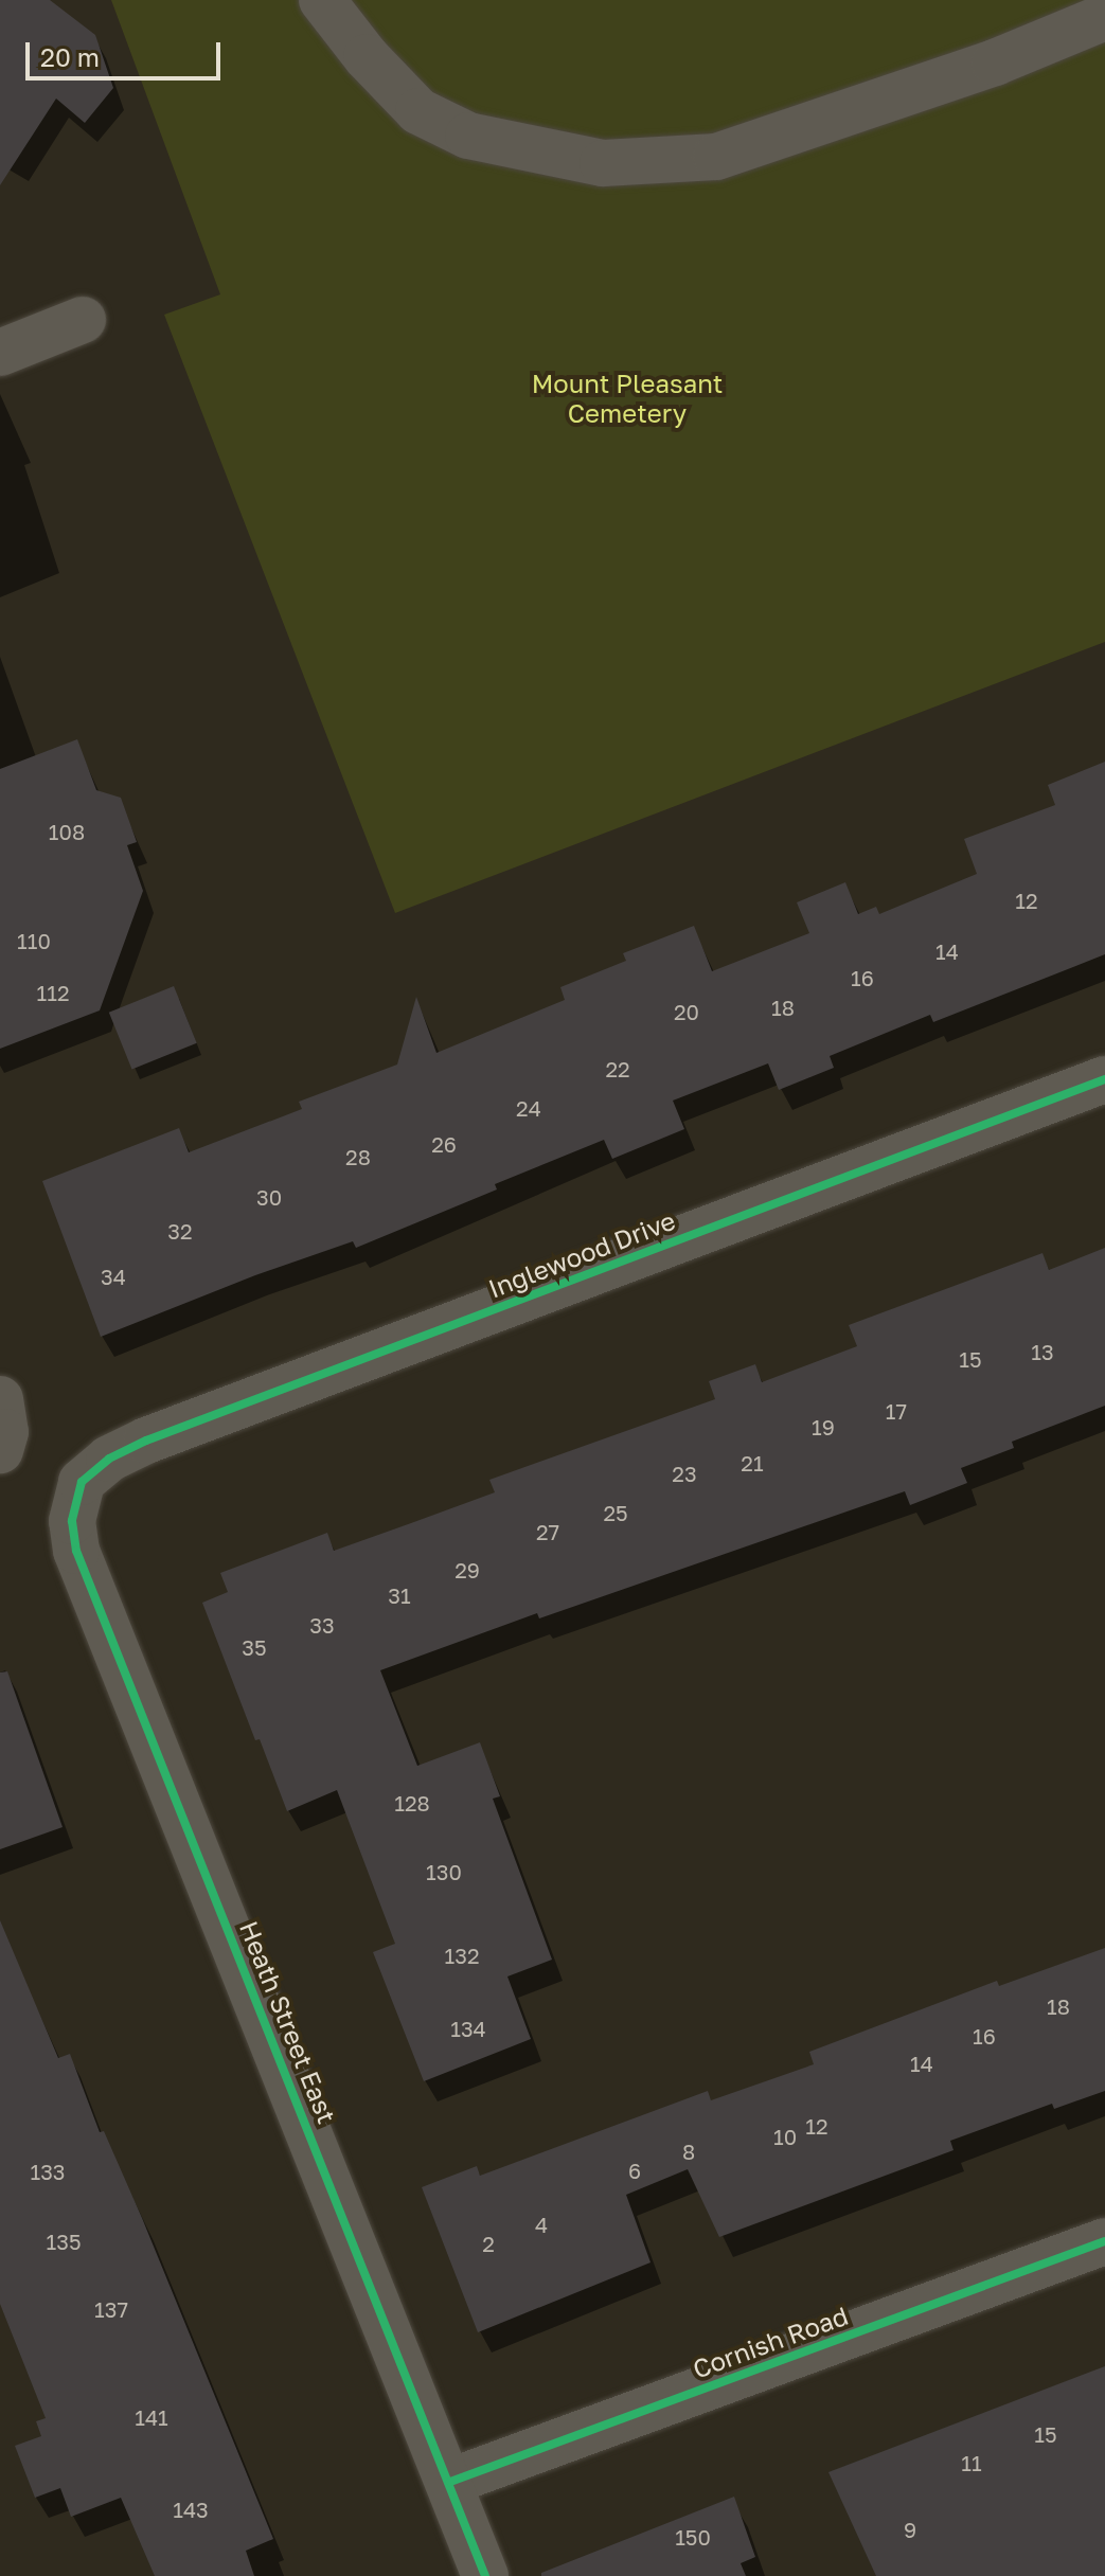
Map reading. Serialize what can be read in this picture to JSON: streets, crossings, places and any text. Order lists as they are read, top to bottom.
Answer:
{
  "streets": {
    "street": ["Inglewood Drive", "Heath Street East", "Cornish Road"]
  },
  "crossings": [
    ["Inglewood Drive", "Heath Street East"],
    ["Heath Street East", "Cornish Road"]
  ],
  "parks": ["Mount Pleasant Cemetery"],
  "house_numbers": [
    "108",
    "12",
    "110",
    "14",
    "16",
    "112",
    "18",
    "20",
    "22",
    "24",
    "26",
    "28",
    "30",
    "32",
    "34",
    "13",
    "15",
    "17",
    "19",
    "21",
    "23",
    "25",
    "27",
    "29",
    "31",
    "33",
    "35",
    "128",
    "130",
    "132",
    "18",
    "134",
    "16",
    "14",
    "12",
    "10",
    "8",
    "6",
    "133",
    "4",
    "135",
    "2",
    "137",
    "141",
    "15",
    "11",
    "143",
    "9",
    "150"
  ],
  "scale_bar": "20 m"
}
